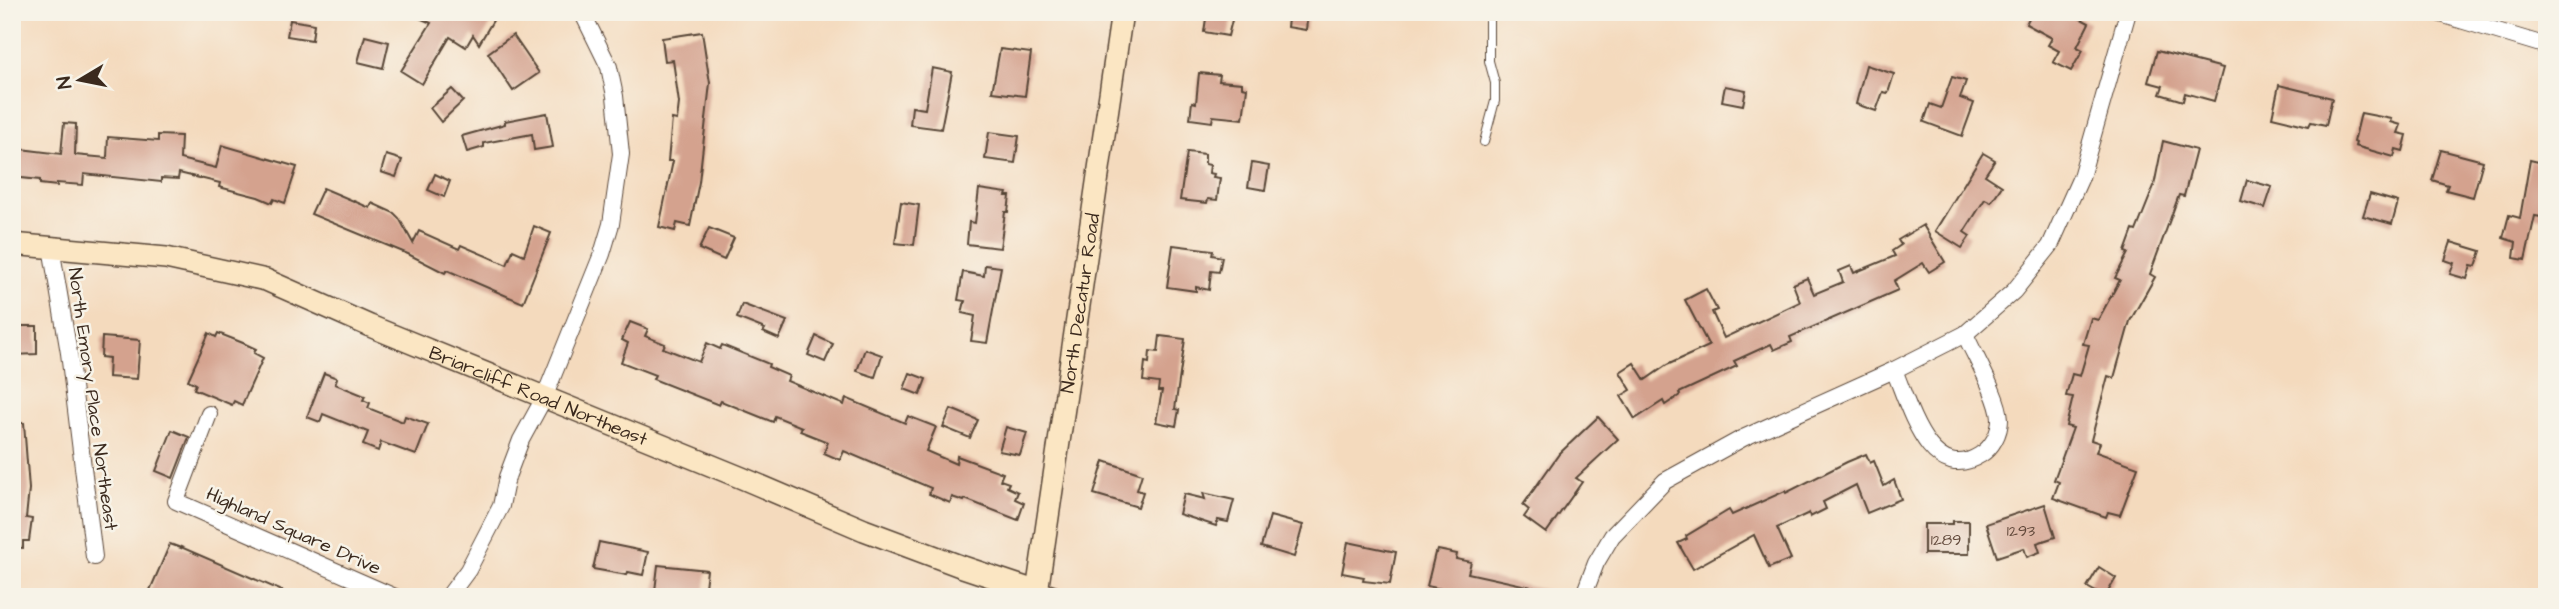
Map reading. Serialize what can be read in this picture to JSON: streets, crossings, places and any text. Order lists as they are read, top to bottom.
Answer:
{
  "streets": {
    "main road": ["North Decatur Road", "Briarcliff Road Northeast"],
    "street": ["North Emory Place Northeast", "Highland Square Drive"]
  },
  "crossings": [
    ["North Decatur Road", "Briarcliff Road Northeast"],
    ["Briarcliff Road Northeast", "North Emory Place Northeast"]
  ],
  "house_numbers": ["1293", "1289"],
  "north": "left"
}
